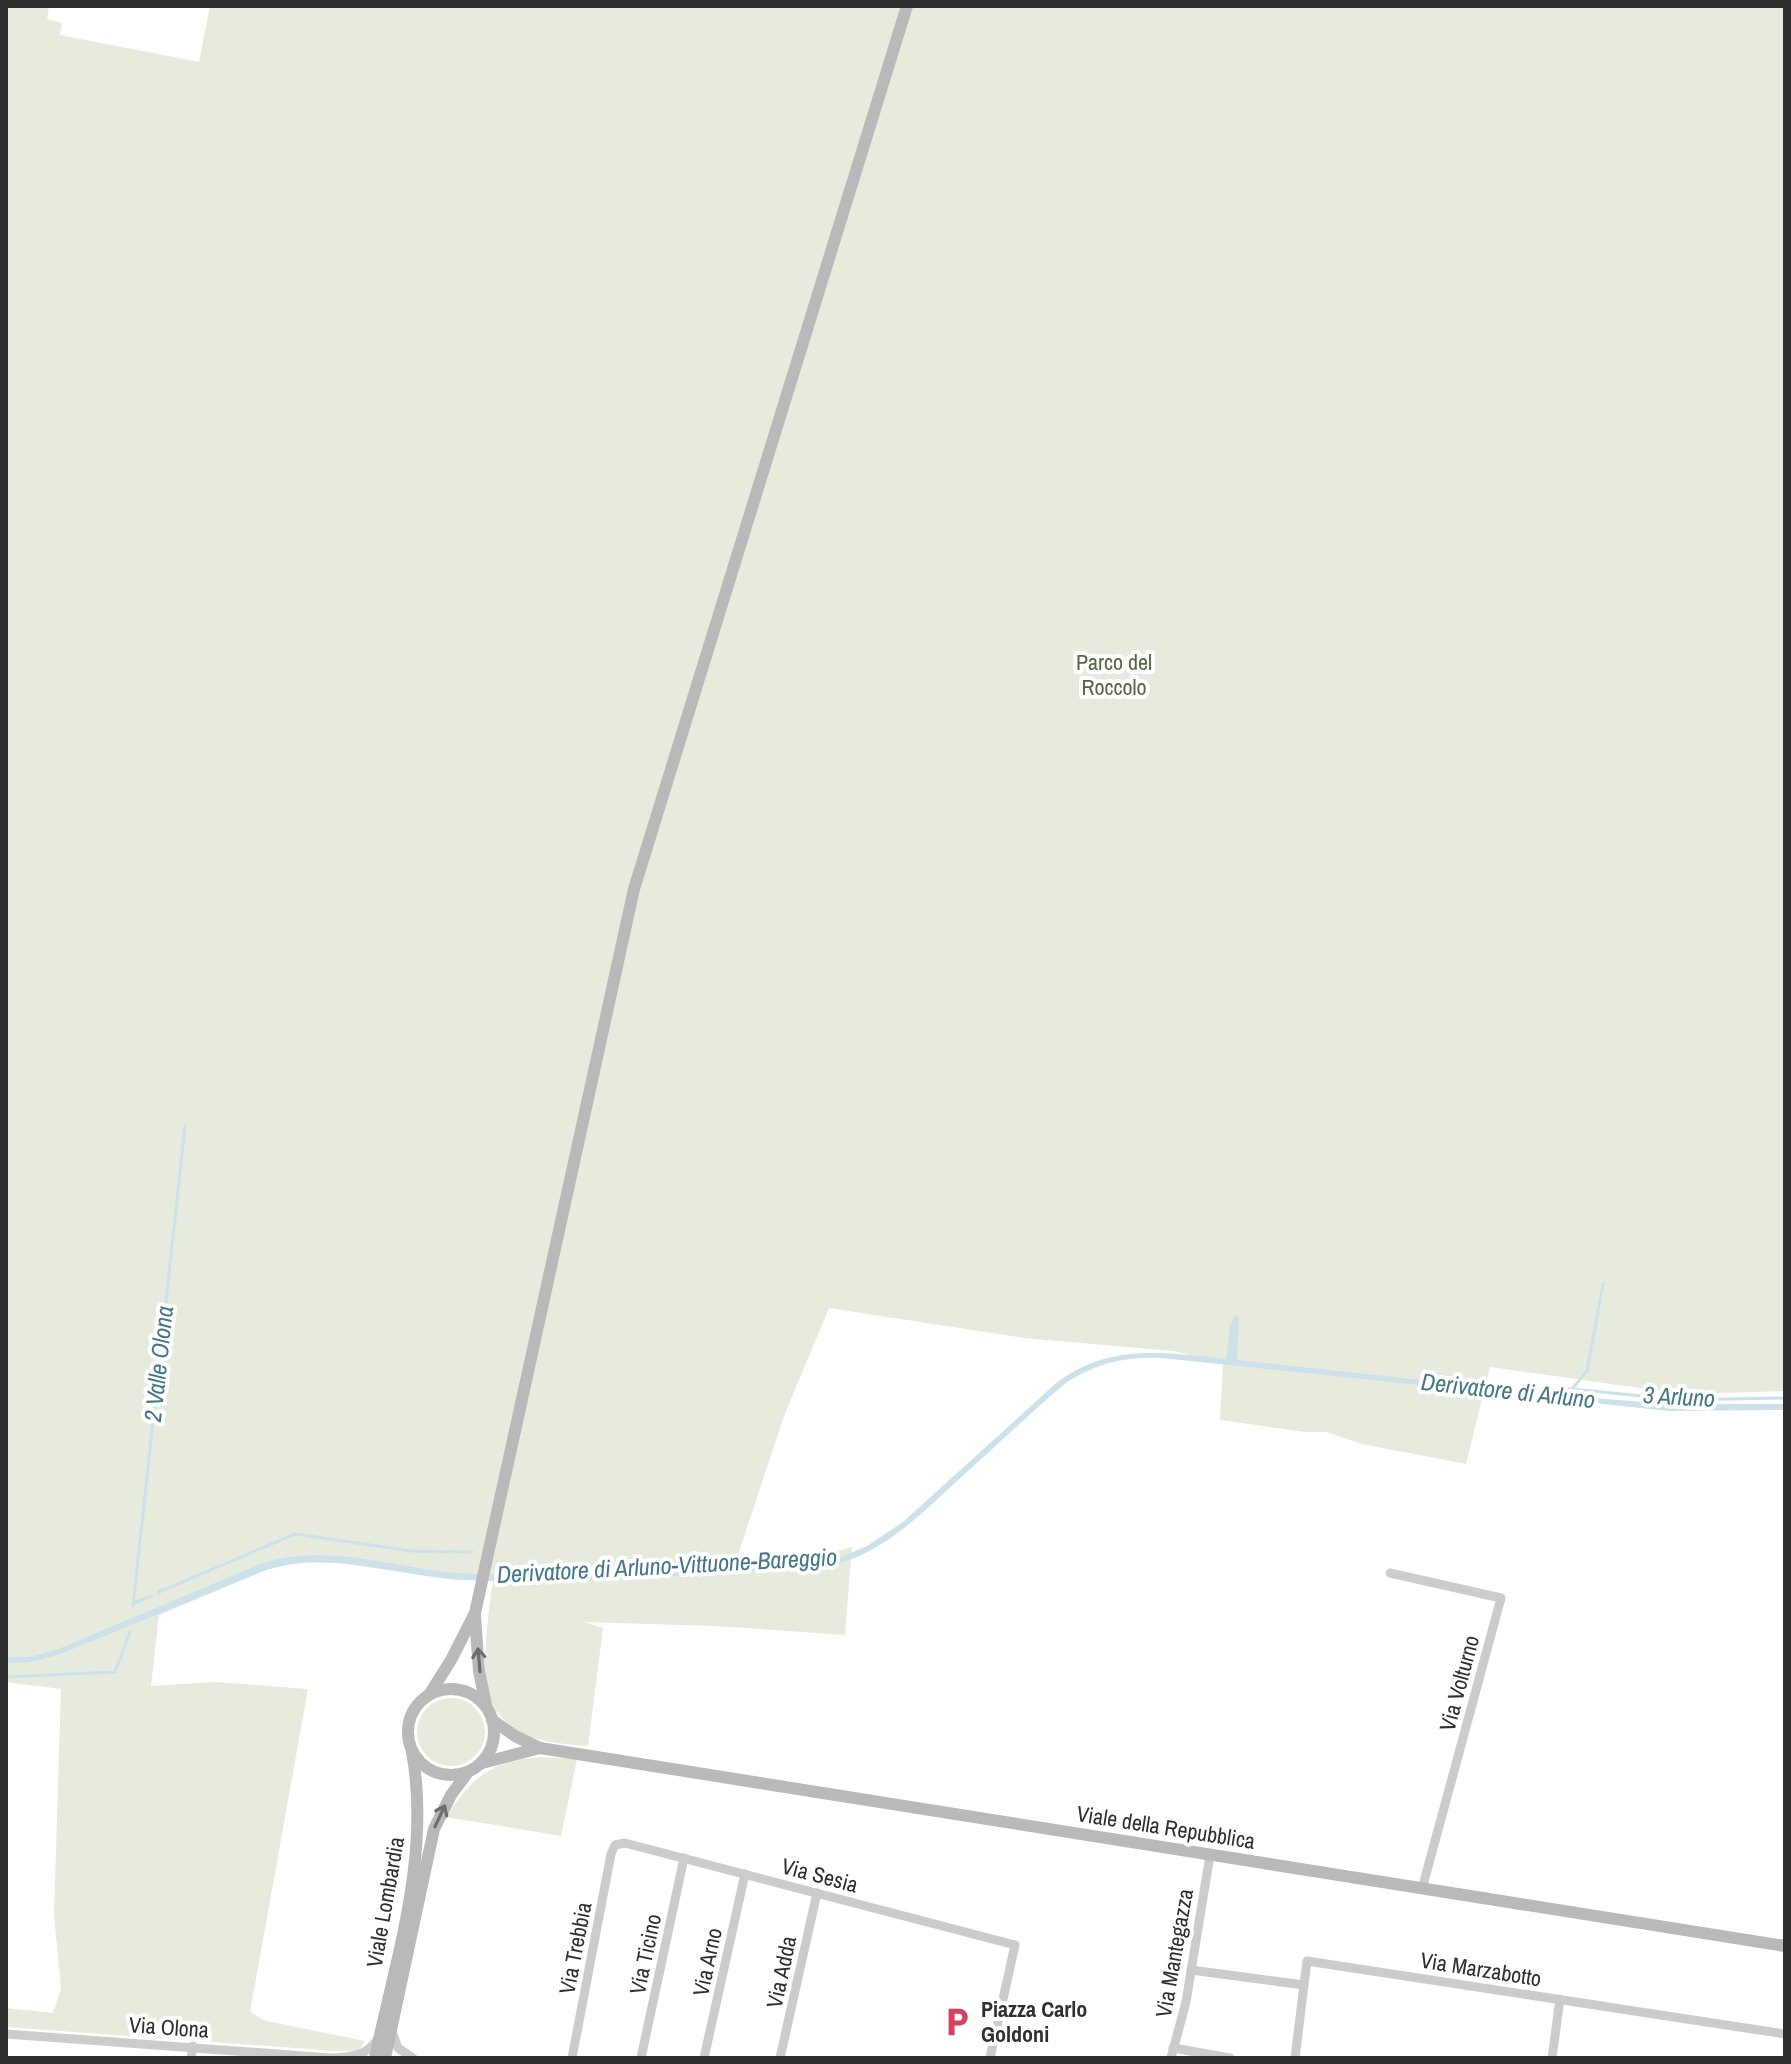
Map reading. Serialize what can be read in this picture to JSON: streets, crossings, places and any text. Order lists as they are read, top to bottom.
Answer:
{
  "streets": {
    "main road": ["Viale della Repubblica", "Viale Lombardia"],
    "street": [
      "Via Volturno",
      "Via Sesia",
      "Via Trebbia",
      "Via Mantegazza",
      "Via Ticino",
      "Via Arno",
      "Via Marzabotto",
      "Via Adda",
      "Via Olona"
    ]
  },
  "crossings": [
    ["Via Volturno", "Viale della Repubblica"],
    ["Viale della Repubblica", "Via Mantegazza"],
    ["Via Sesia", "Via Trebbia"],
    ["Via Sesia", "Via Ticino"],
    ["Via Sesia", "Via Arno"],
    ["Via Sesia", "Via Adda"],
    ["Viale Lombardia", "Via Olona"]
  ],
  "water": [
    "2 Valle Olona",
    "Derivatore di Arluno",
    "3 Arluno",
    "Derivatore di Arluno-Vittuone-Bareggio"
  ],
  "parks": ["Parco del Roccolo"],
  "places": {
    "parking": ["Piazza Carlo Goldoni"]
  }
}
